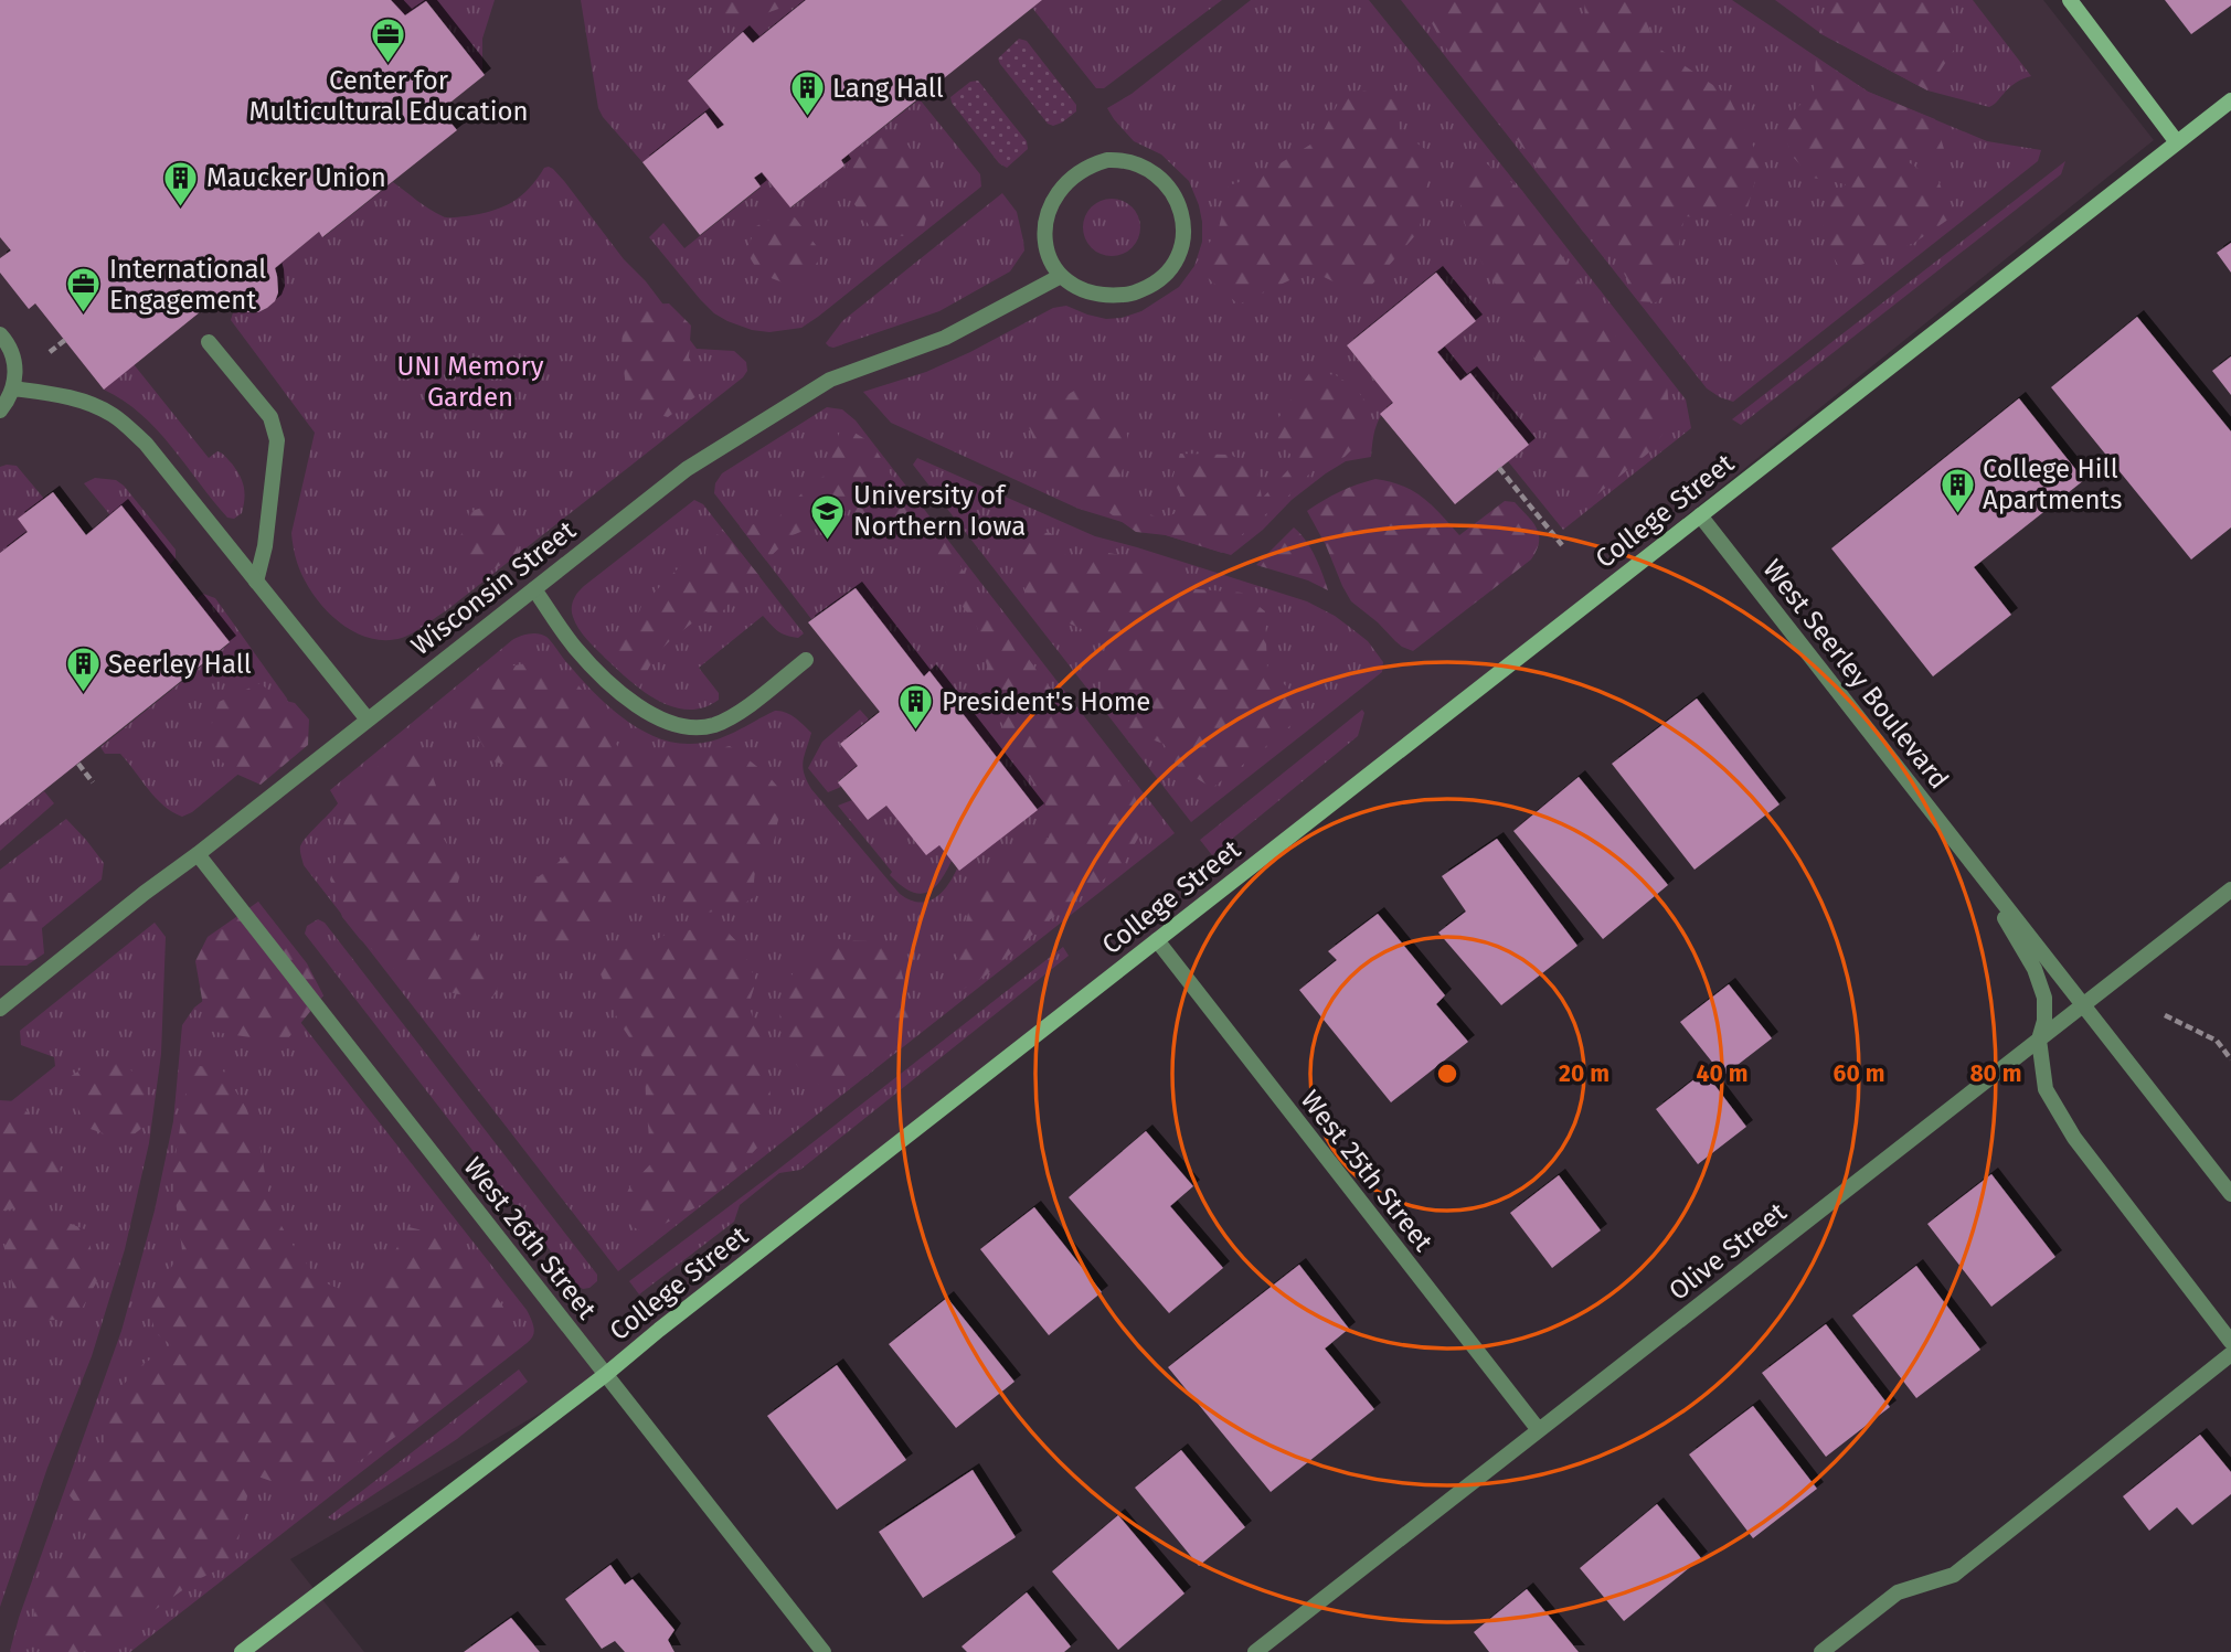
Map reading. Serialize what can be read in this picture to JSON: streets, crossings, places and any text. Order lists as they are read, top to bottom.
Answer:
{
  "streets": {
    "street": [
      "College Street",
      "Wisconsin Street",
      "West Seerley Boulevard",
      "West 25th Street",
      "West 26th Street",
      "Olive Street"
    ]
  },
  "crossings": [
    ["College Street", "West Seerley Boulevard"],
    ["College Street", "West 25th Street"],
    ["College Street", "West 26th Street"],
    ["Wisconsin Street", "West 26th Street"],
    ["West Seerley Boulevard", "Olive Street"],
    ["West 25th Street", "Olive Street"]
  ],
  "parks": ["UNI Memory Garden"],
  "places": {
    "office": ["Center for Multicultural Education", "International Engagement"],
    "building": [
      "Lang Hall",
      "Maucker Union",
      "College Hill Apartments",
      "Seerley Hall",
      "President's Home"
    ],
    "school or university": ["University of Northern Iowa"]
  },
  "rings": [
    "20 m",
    "40 m",
    "60 m",
    "80 m"
  ]
}
